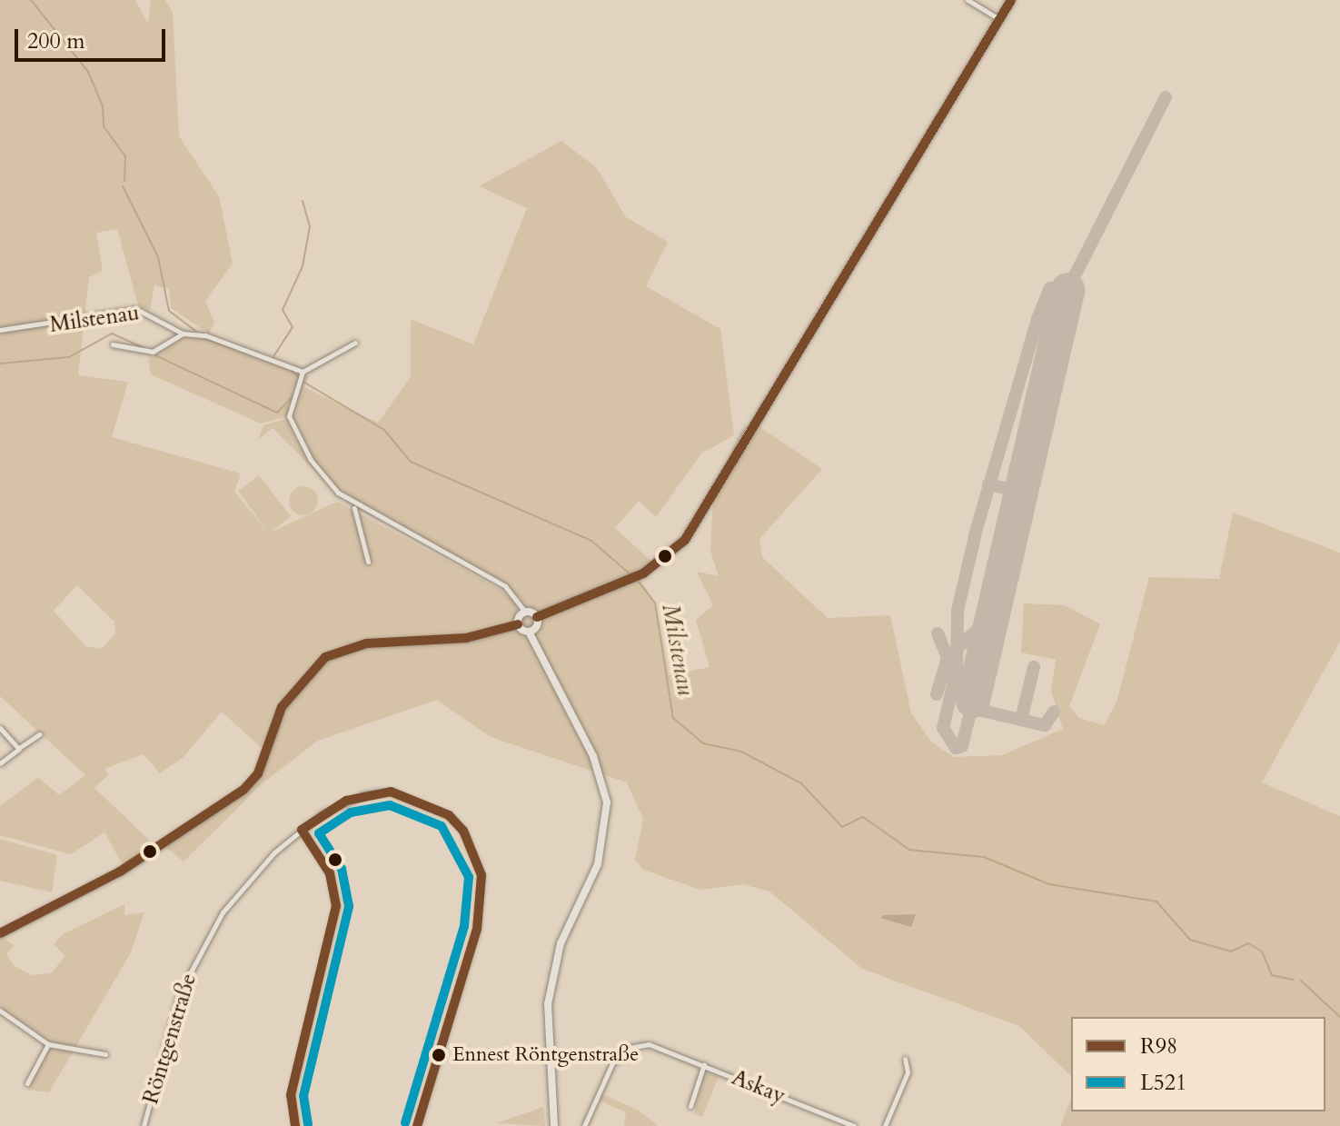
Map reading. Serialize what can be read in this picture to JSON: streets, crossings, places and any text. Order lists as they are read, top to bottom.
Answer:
{
  "streets": {
    "street": ["Milstenau", "Röntgenstraße", "Askay"]
  },
  "water": ["Milstenau"],
  "places": ["Ennest Röntgenstraße"],
  "lines": ["transit line R98", "transit line L521"],
  "legend": ["R98", "L521"],
  "scale_bar": "200 m"
}
